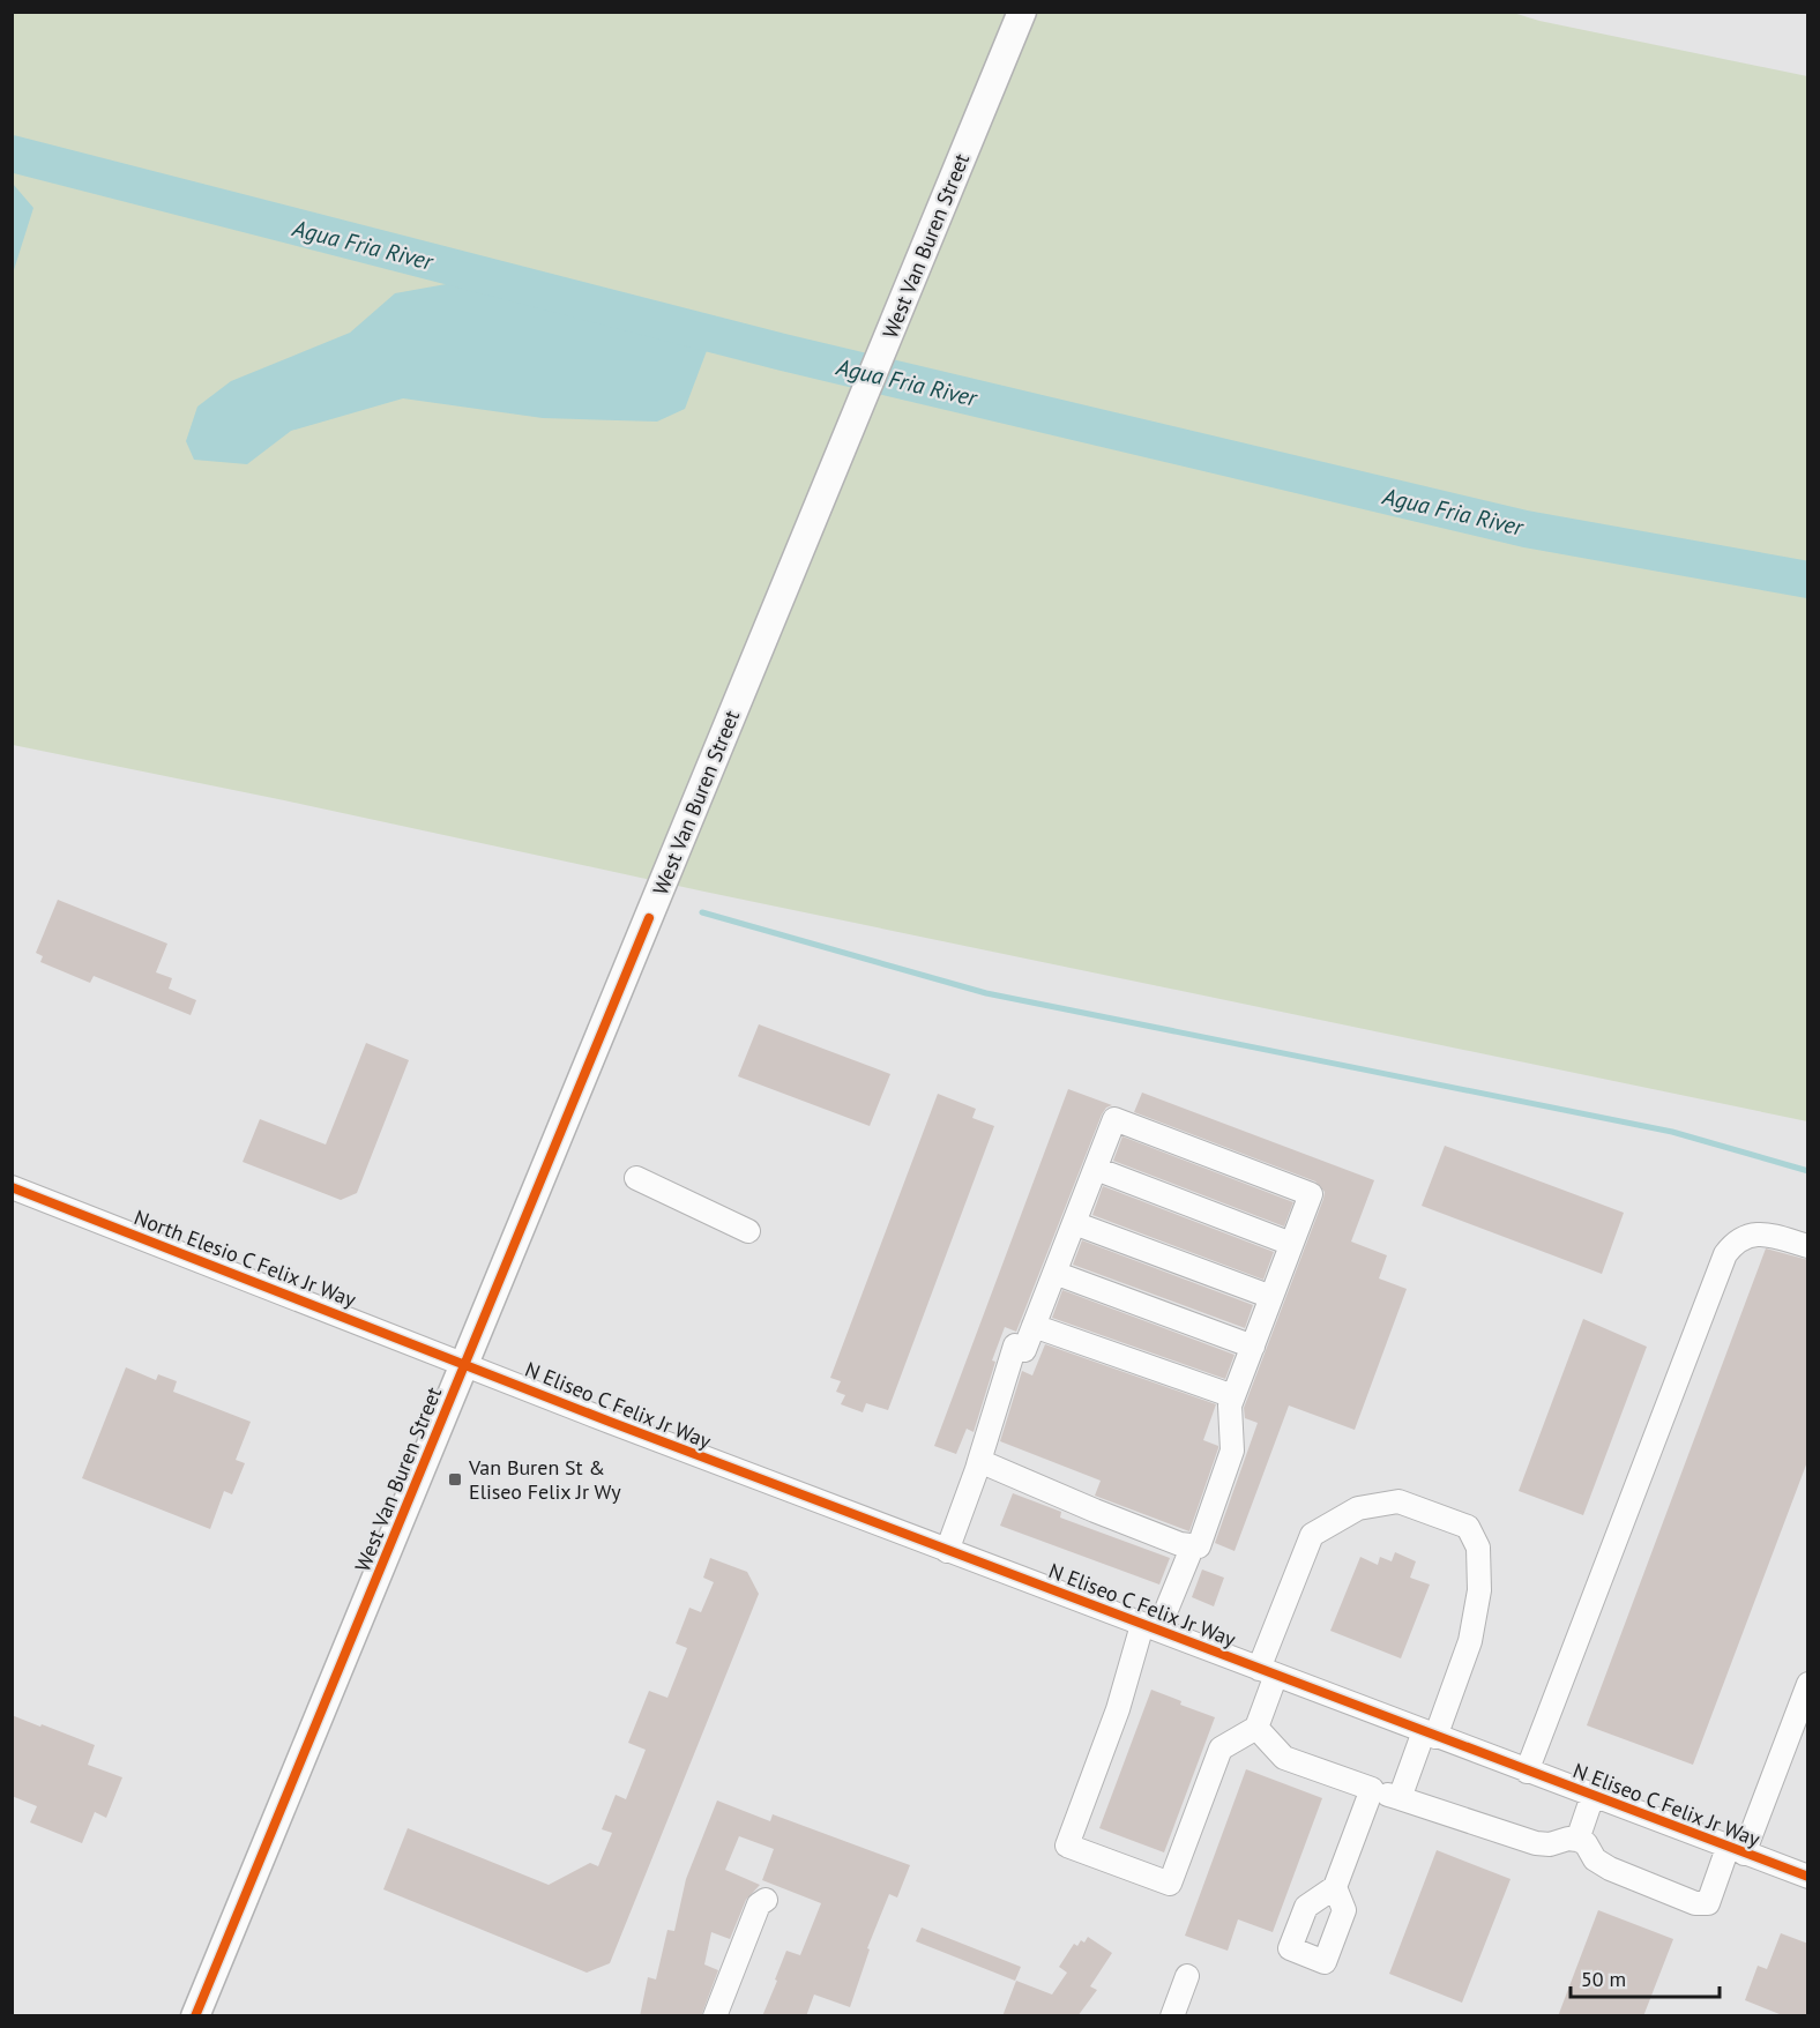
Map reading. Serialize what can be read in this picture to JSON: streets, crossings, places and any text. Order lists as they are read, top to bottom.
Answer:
{
  "streets": {
    "main road": ["West Van Buren Street"],
    "street": ["North Elesio C Felix Jr Way", "N Eliseo C Felix Jr Way"]
  },
  "crossings": [
    ["West Van Buren Street", "North Elesio C Felix Jr Way"],
    ["West Van Buren Street", "N Eliseo C Felix Jr Way"],
    ["North Elesio C Felix Jr Way", "N Eliseo C Felix Jr Way"]
  ],
  "water": ["Agua Fria River"],
  "places": {
    "transit": ["Van Buren St & Eliseo Felix Jr Wy"]
  },
  "scale_bar": "50 m"
}
